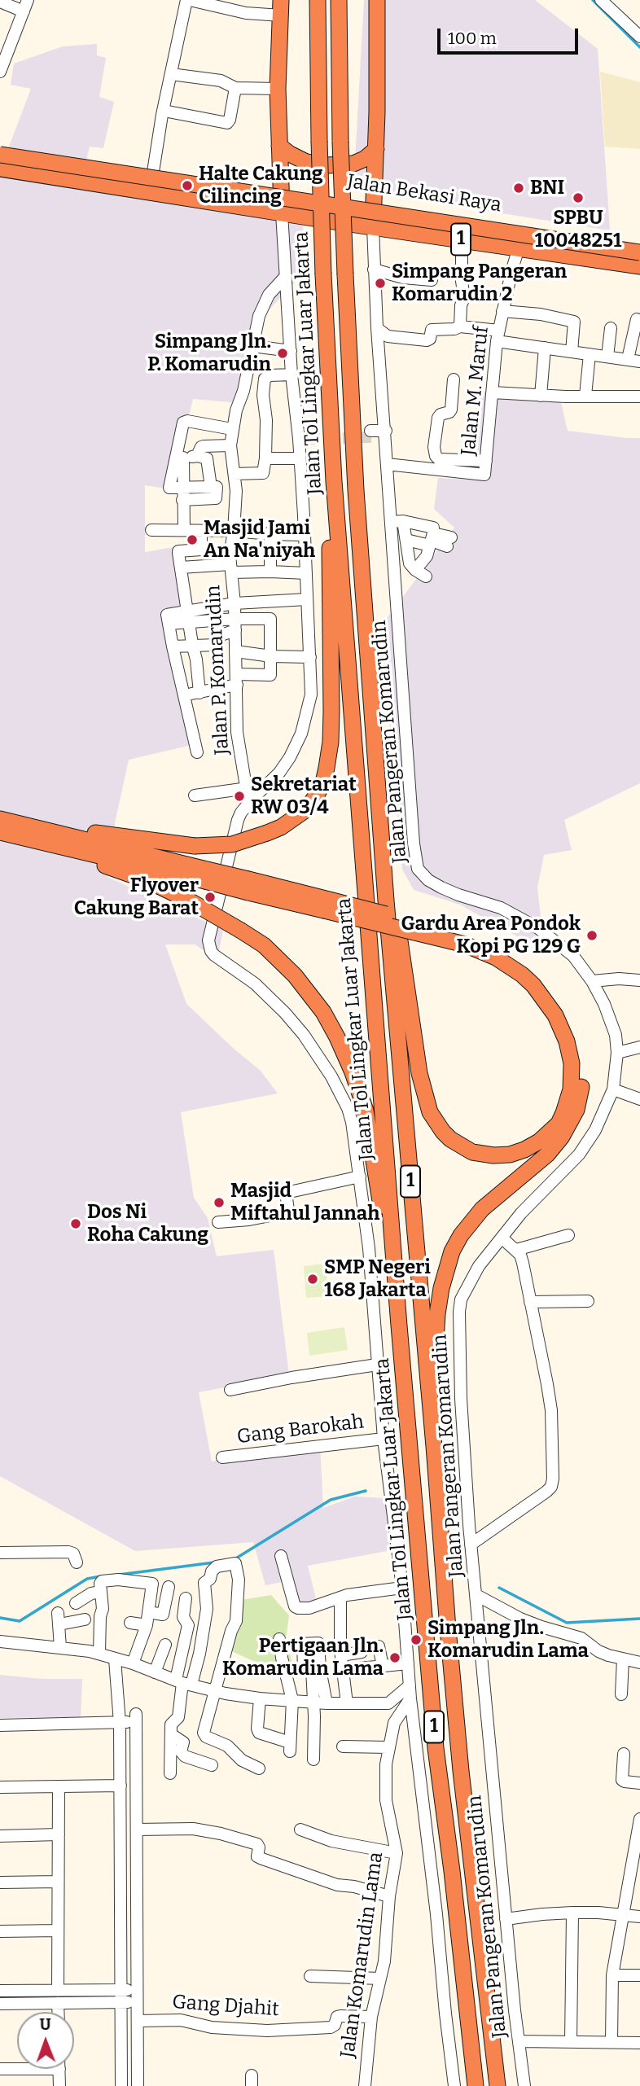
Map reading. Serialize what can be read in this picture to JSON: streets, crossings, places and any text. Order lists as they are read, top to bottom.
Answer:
{
  "streets": {
    "highway": ["Jalan Bekasi Raya", "1", "Jalan Tol Lingkar Luar Jakarta"],
    "street": [
      "Jalan M. Maruf",
      "Jalan P. Komarudin",
      "Jalan Pangeran Komarudin",
      "Gang Barokah",
      "Jalan Komarudin Lama",
      "Gang Djahit"
    ]
  },
  "crossings": [
    ["Jalan Bekasi Raya", "Jalan M. Maruf"],
    ["Jalan Bekasi Raya", "Jalan Pangeran Komarudin"],
    ["Jalan M. Maruf", "Jalan Pangeran Komarudin"],
    ["Jalan Komarudin Lama", "Gang Djahit"]
  ],
  "places": [
    "Halte Cakung Cilincing",
    "BNI",
    "SPBU 10048251",
    "Simpang Pangeran Komarudin 2",
    "Simpang Jln. P. Komarudin",
    "Masjid Jami An Na'niyah",
    "Sekretariat RW 03/4",
    "Flyover Cakung Barat",
    "Gardu Area Pondok Kopi PG 129 G",
    "Masjid Miftahul Jannah",
    "Dos Ni Roha Cakung",
    "SMP Negeri 168 Jakarta",
    "Simpang Jln. Komarudin Lama",
    "Pertigaan Jln. Komarudin Lama"
  ],
  "scale_bar": "100 m",
  "north": "top"
}
